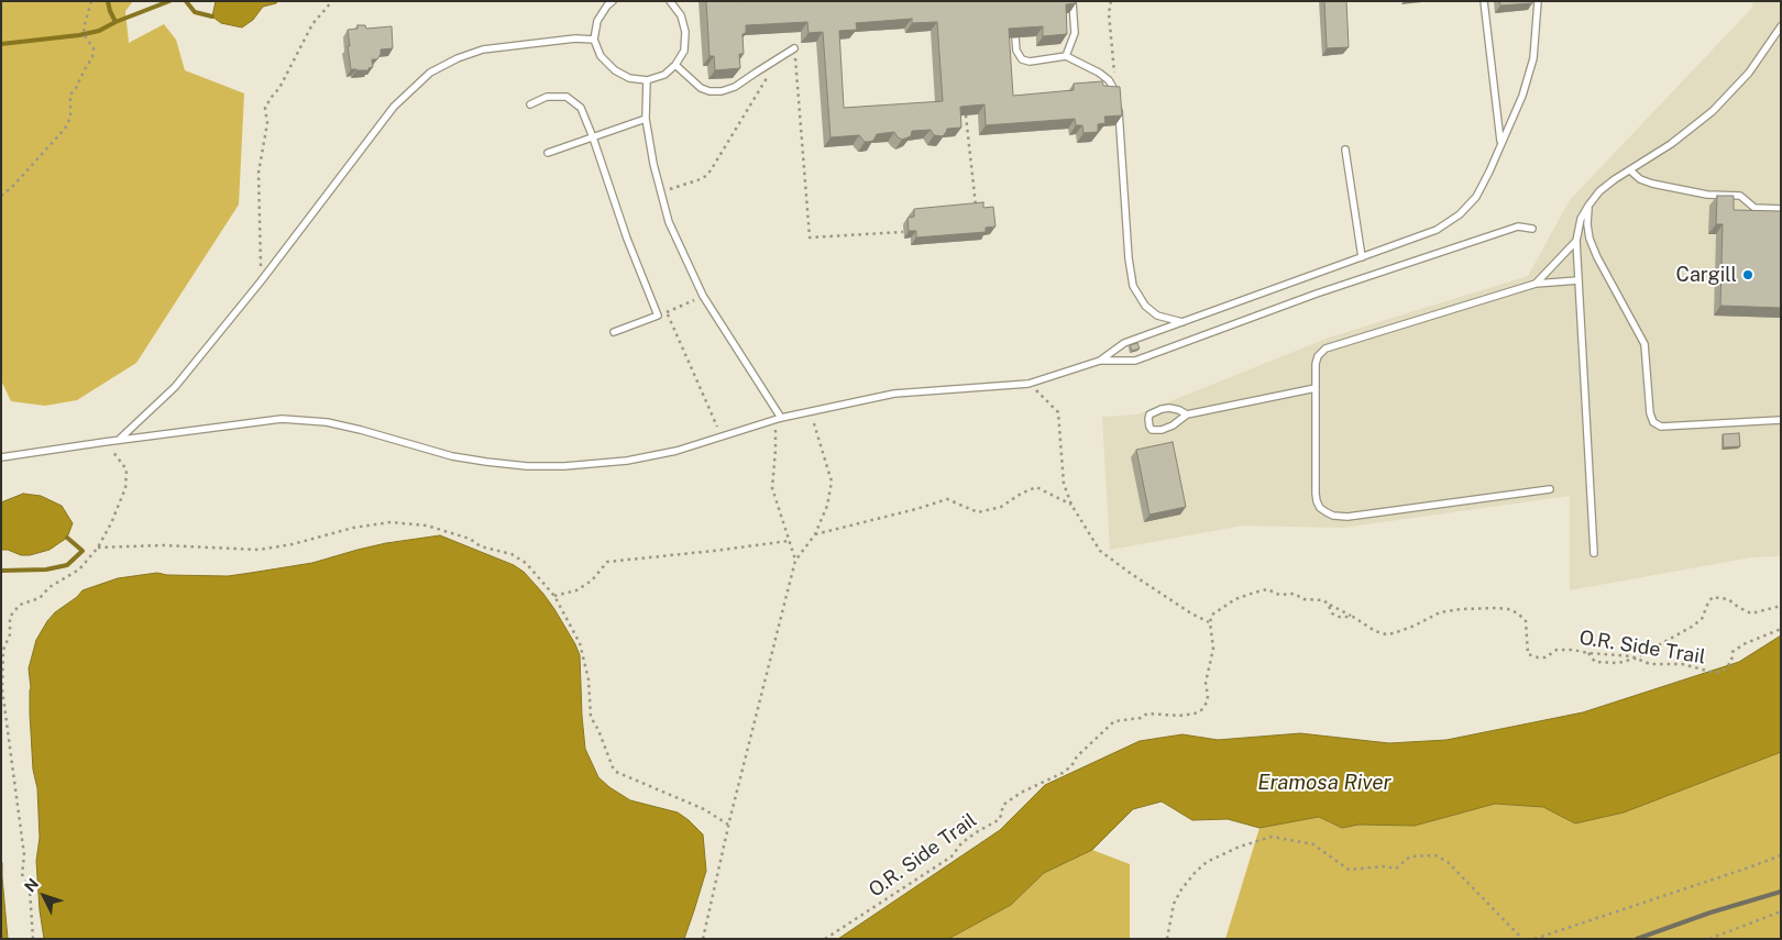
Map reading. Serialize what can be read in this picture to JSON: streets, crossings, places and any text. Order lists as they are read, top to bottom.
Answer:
{
  "streets": {
    "path": ["O.R. Side Trail"]
  },
  "water": ["Eramosa River"],
  "places": ["Cargill"],
  "north": "top left"
}
